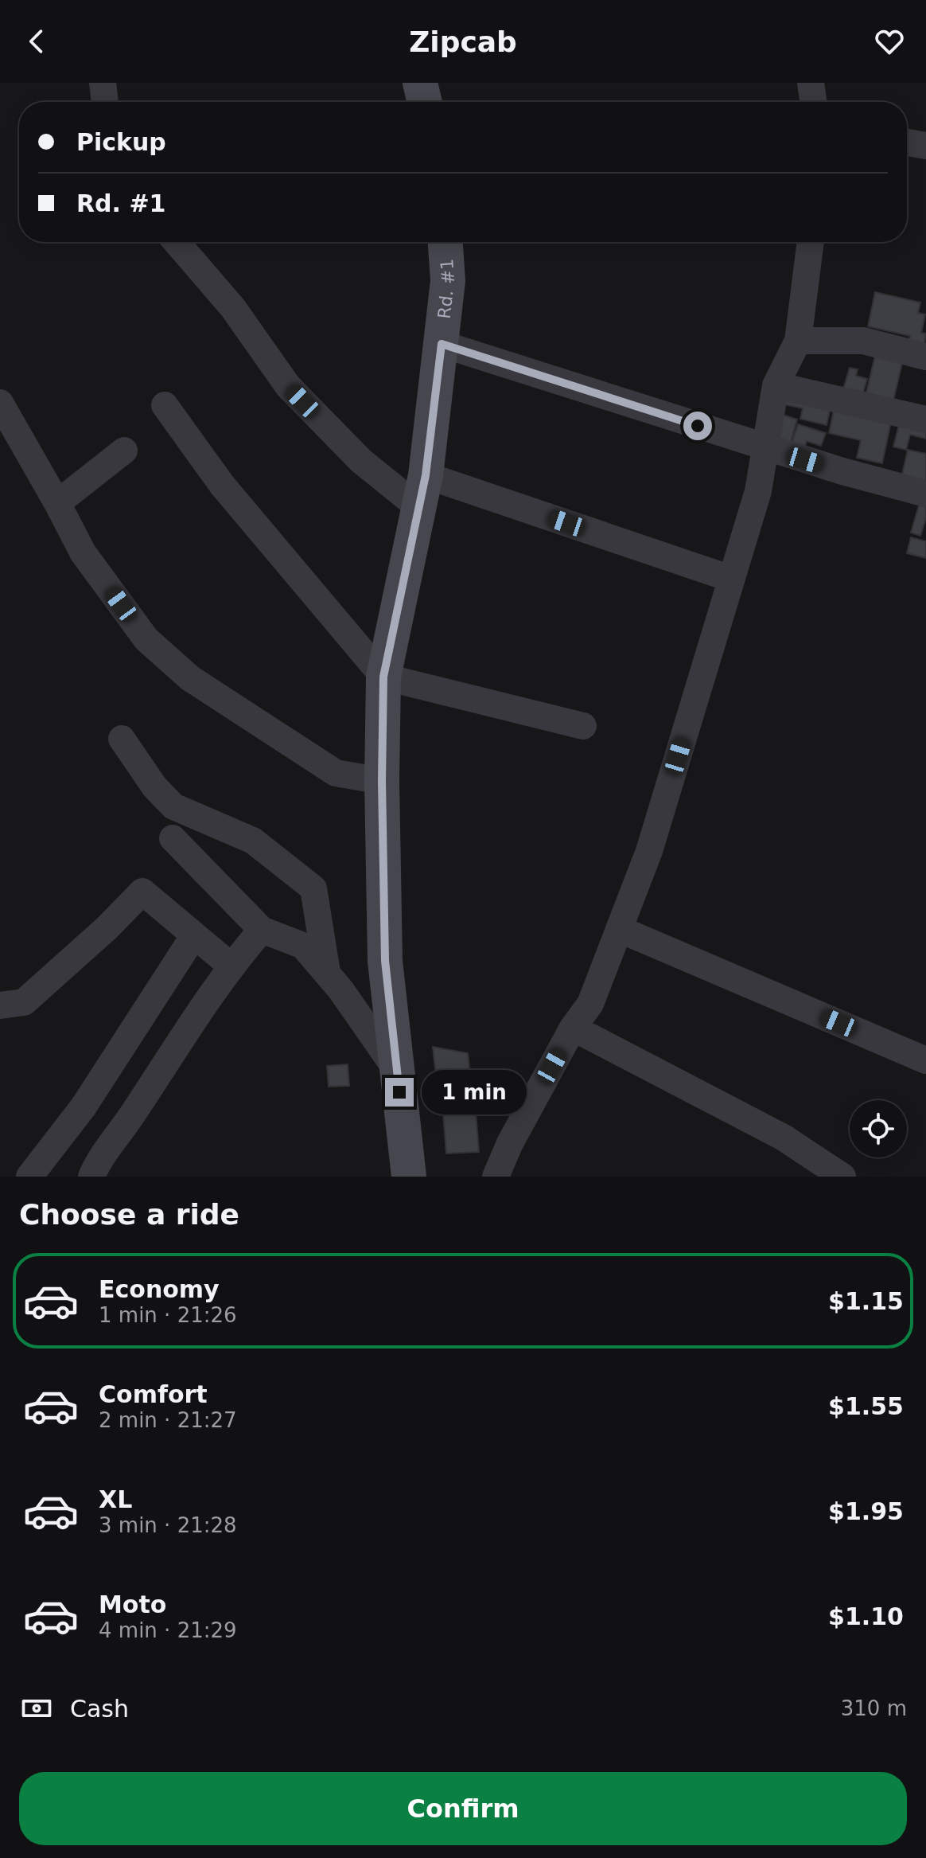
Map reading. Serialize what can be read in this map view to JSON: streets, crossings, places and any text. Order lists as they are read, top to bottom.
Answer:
{
  "streets": {
    "main road": ["Rd. #1"]
  },
  "page": {
    "header": "Zipcab",
    "banner": ["Pickup", "Rd. #1"],
    "bubble": "1 min",
    "heading": "Choose a ride",
    "list": [
      {
        "name": "Economy",
        "note": "1 min · 21:26",
        "value": "$1.15"
      },
      {
        "name": "Comfort",
        "note": "2 min · 21:27",
        "value": "$1.55"
      },
      {
        "name": "XL",
        "note": "3 min · 21:28",
        "value": "$1.95"
      },
      {
        "name": "Moto",
        "note": "4 min · 21:29",
        "value": "$1.10"
      }
    ],
    "pay": ["Cash", "310 m"],
    "buttons": "Confirm"
  }
}
